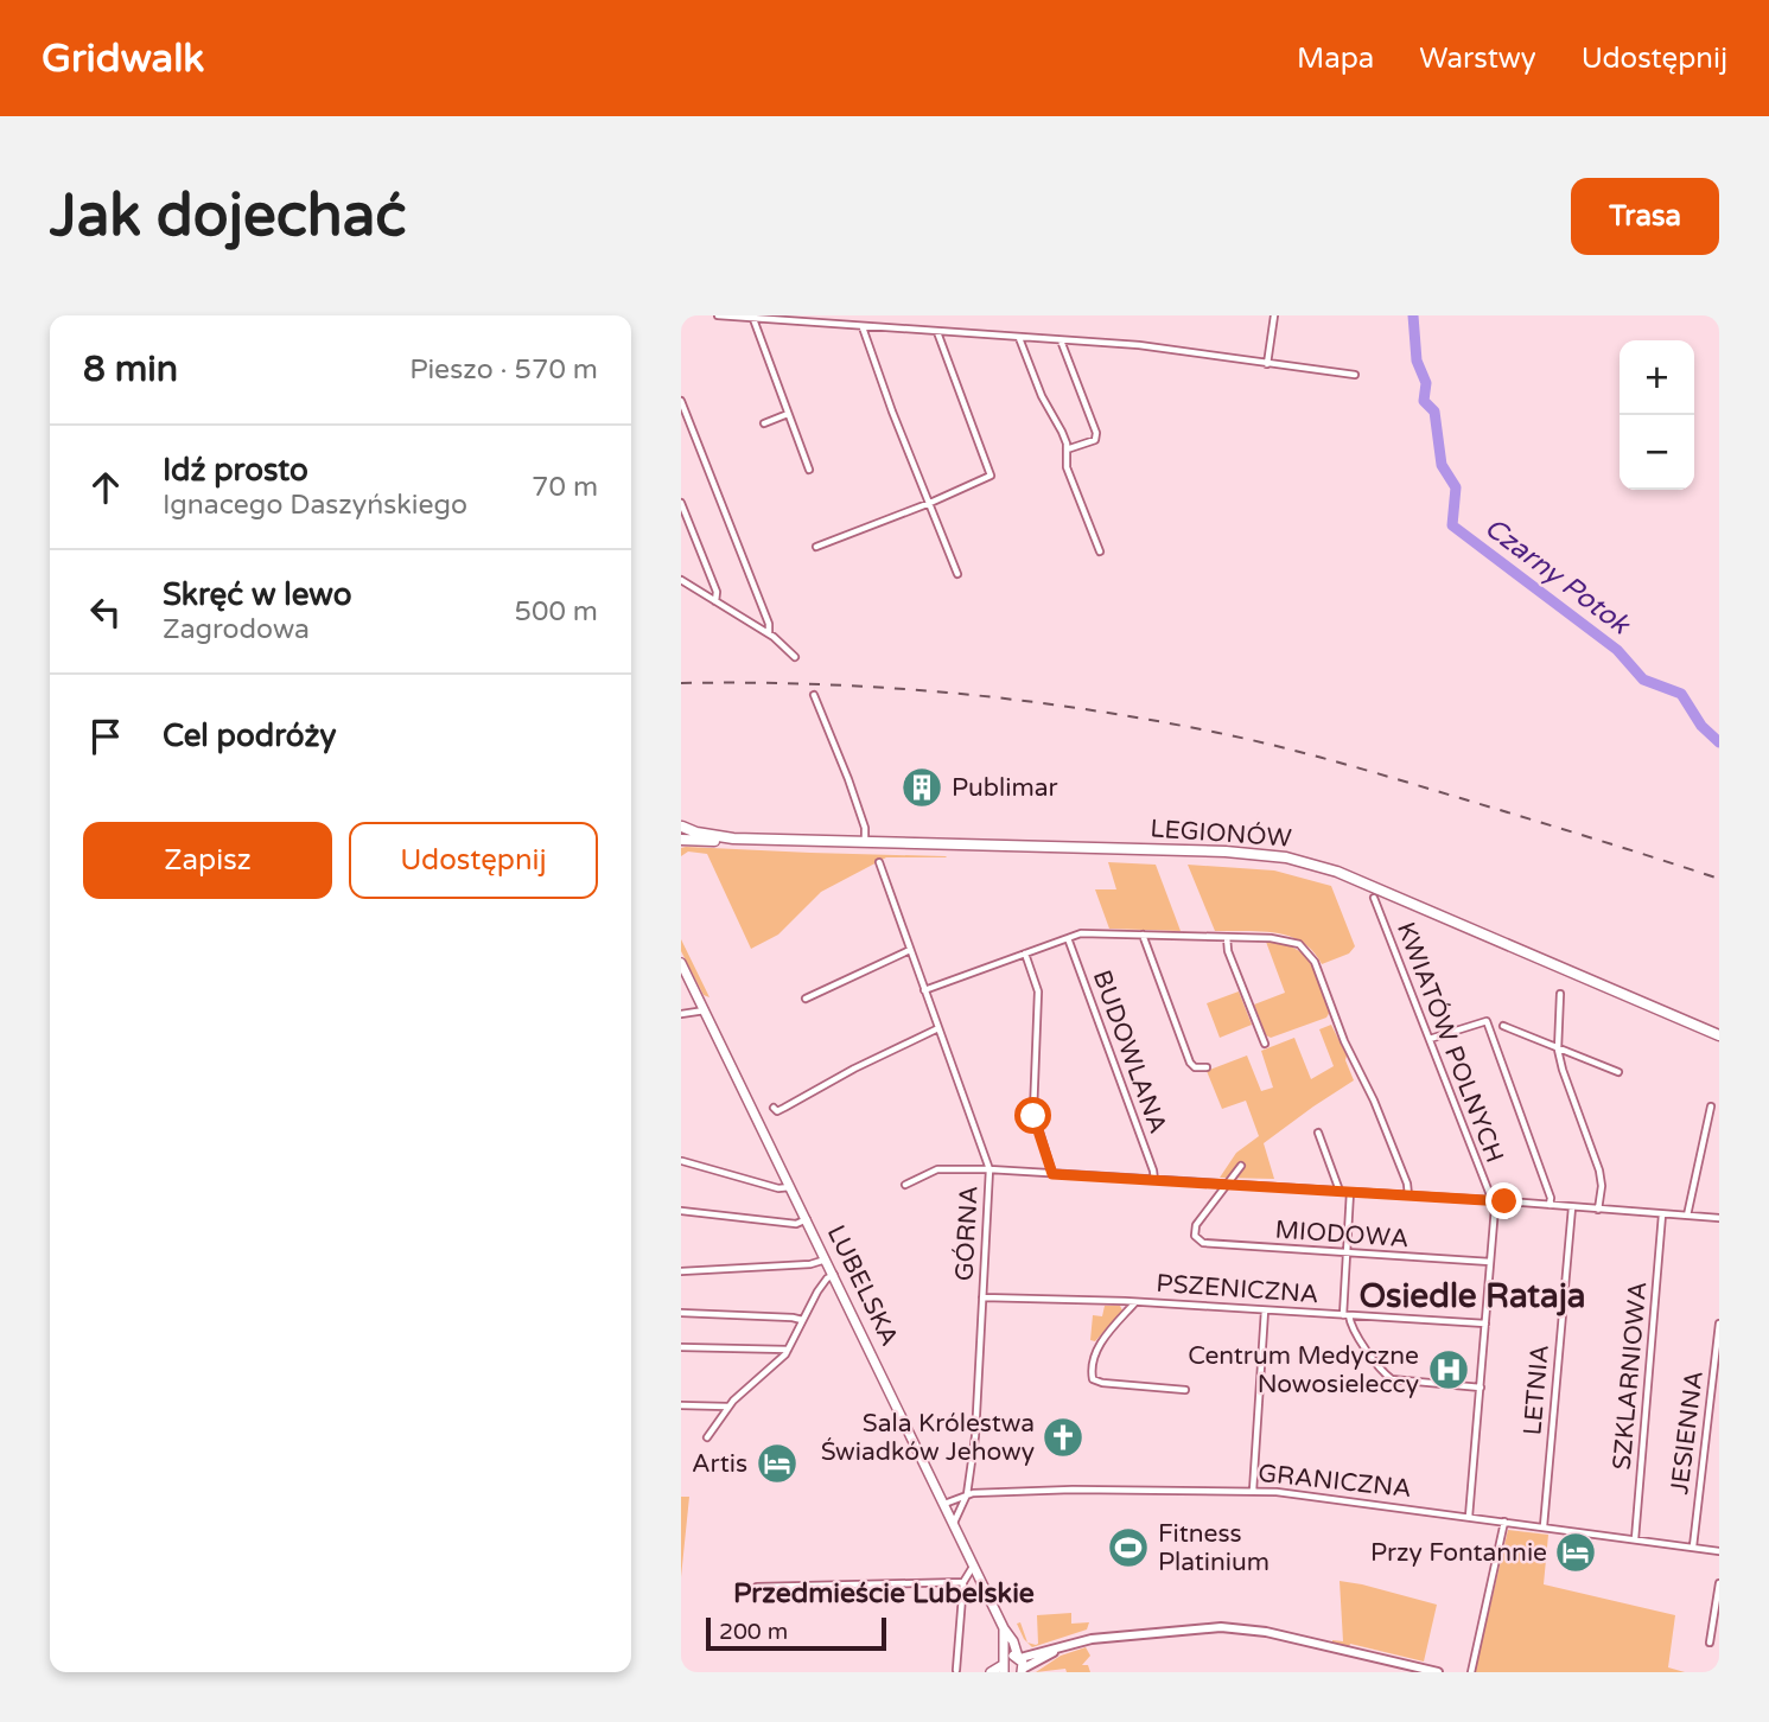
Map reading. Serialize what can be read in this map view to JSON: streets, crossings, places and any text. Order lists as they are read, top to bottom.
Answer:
{
  "streets": {
    "highway": ["LEGIONÓW"],
    "main road": ["LUBELSKA"],
    "street": [
      "KWIATÓW POLNYCH",
      "BUDOWLANA",
      "GÓRNA",
      "MIODOWA",
      "PSZENICZNA",
      "SZKLARNIOWA",
      "LETNIA",
      "JESIENNA",
      "GRANICZNA"
    ]
  },
  "crossings": [
    ["GÓRNA", "LUBELSKA"],
    ["GÓRNA", "PSZENICZNA"],
    ["GÓRNA", "GRANICZNA"],
    ["LUBELSKA", "GRANICZNA"],
    ["SZKLARNIOWA", "GRANICZNA"],
    ["LETNIA", "GRANICZNA"],
    ["JESIENNA", "GRANICZNA"]
  ],
  "districts": ["Osiedle Rataja", "Przedmieście Lubelskie"],
  "water": ["Czarny Potok"],
  "places": {
    "building": ["Publimar"],
    "hospital": ["Centrum Medyczne Nowosieleccy"],
    "church": ["Sala Królestwa Świadków Jehowy"],
    "hotel": ["Artis", "Przy Fontannie"],
    "sports": ["Fitness Platinium"]
  },
  "scale_bar": "200 m",
  "page": {
    "header": "Gridwalk",
    "nav": ["Mapa", "Warstwy", "Udostępnij"],
    "buttons": [
      "Trasa",
      ["Zapisz", "Udostępnij"]
    ],
    "title": "Jak dojechać",
    "heading": ["8 min", "Pieszo · 570 m"],
    "map_buttons": ["+", "−"],
    "list": [
      ["Idź prosto", "Ignacego Daszyńskiego", "70 m"],
      ["Skręć w lewo", "Zagrodowa", "500 m"],
      "Cel podróży"
    ],
    "scale": "200 m"
  }
}
